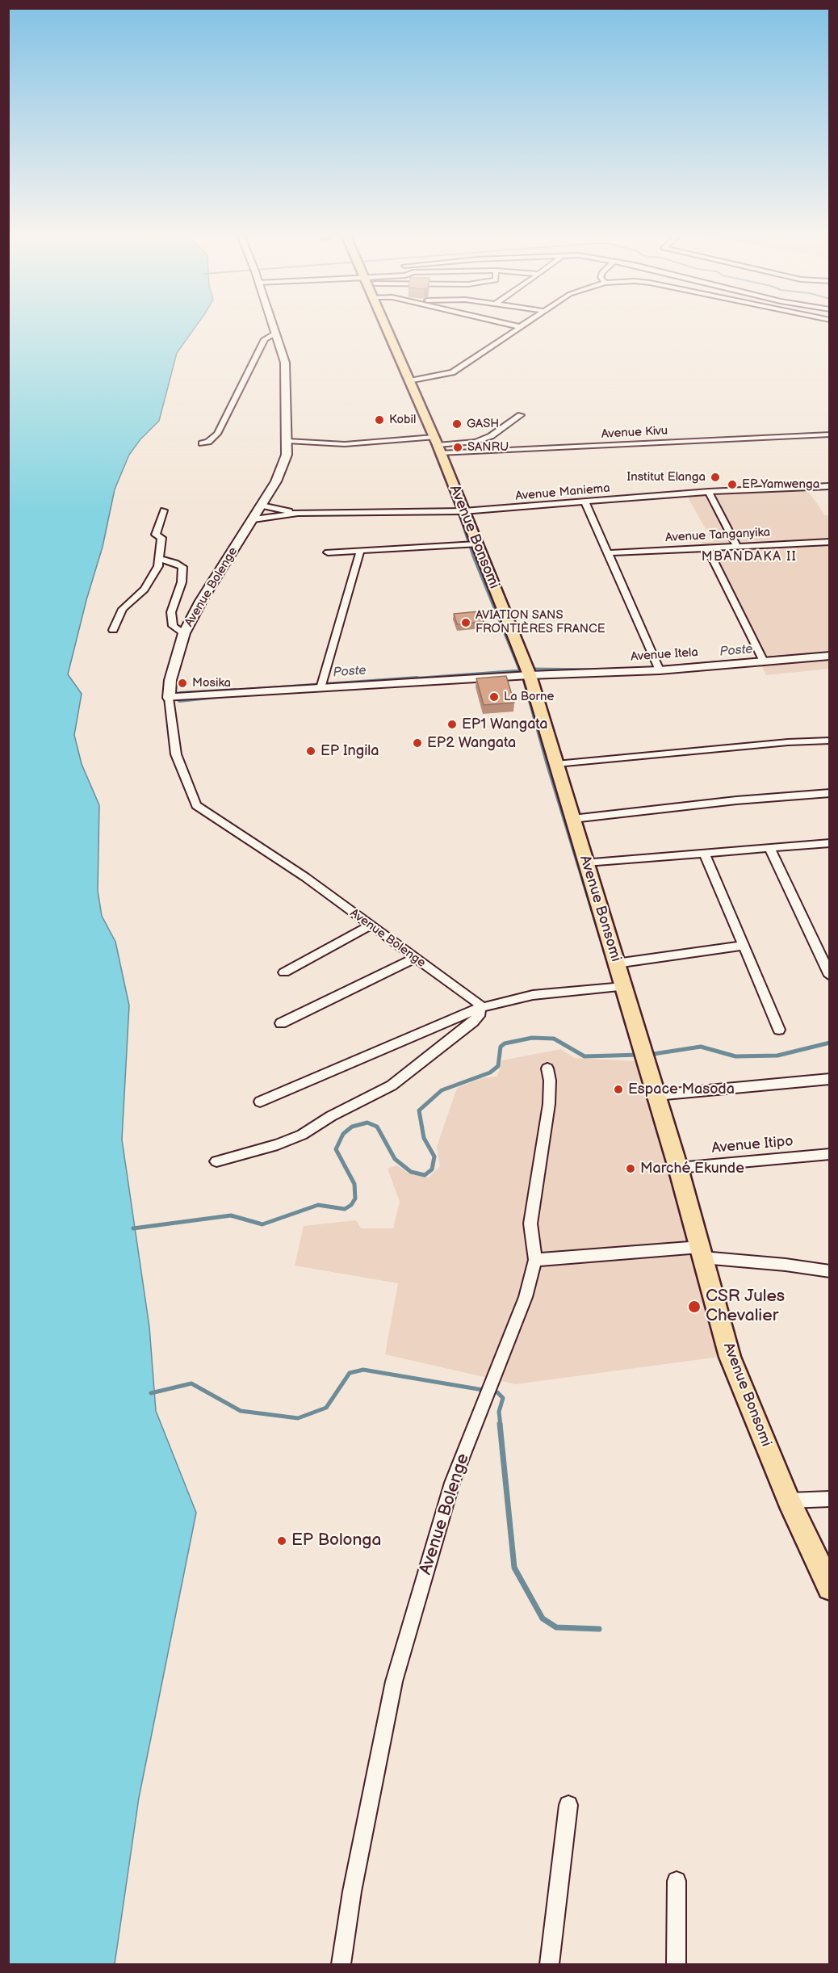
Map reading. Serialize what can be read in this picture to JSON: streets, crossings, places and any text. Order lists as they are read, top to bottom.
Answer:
{
  "streets": {
    "main road": ["Avenue Bonsomi"],
    "street": [
      "Avenue Kivu",
      "Avenue Maniema",
      "Avenue Tanganyika",
      "Avenue Bolenge",
      "Avenue Itela",
      "Avenue Itipo"
    ]
  },
  "crossings": [
    ["Avenue Kivu", "Avenue Bonsomi"],
    ["Avenue Maniema", "Avenue Bonsomi"],
    ["Avenue Bonsomi", "Avenue Itela"],
    ["Avenue Bonsomi", "Avenue Itipo"],
    ["Avenue Bolenge", "Avenue Itela"]
  ],
  "districts": ["MBANDAKA II"],
  "water": ["Poste"],
  "places": [
    "Kobil",
    "GASH",
    "SANRU",
    "Institut Elanga",
    "EP Yamwenga",
    "AVIATION SANS FRONTIÈRES FRANCE",
    "Mosika",
    "La Borne",
    "EP1 Wangata",
    "EP2 Wangata",
    "EP Ingila",
    "Espace Masoda",
    "Marché Ekunde",
    "CSR Jules Chevalier",
    "EP Bolonga"
  ]
}
